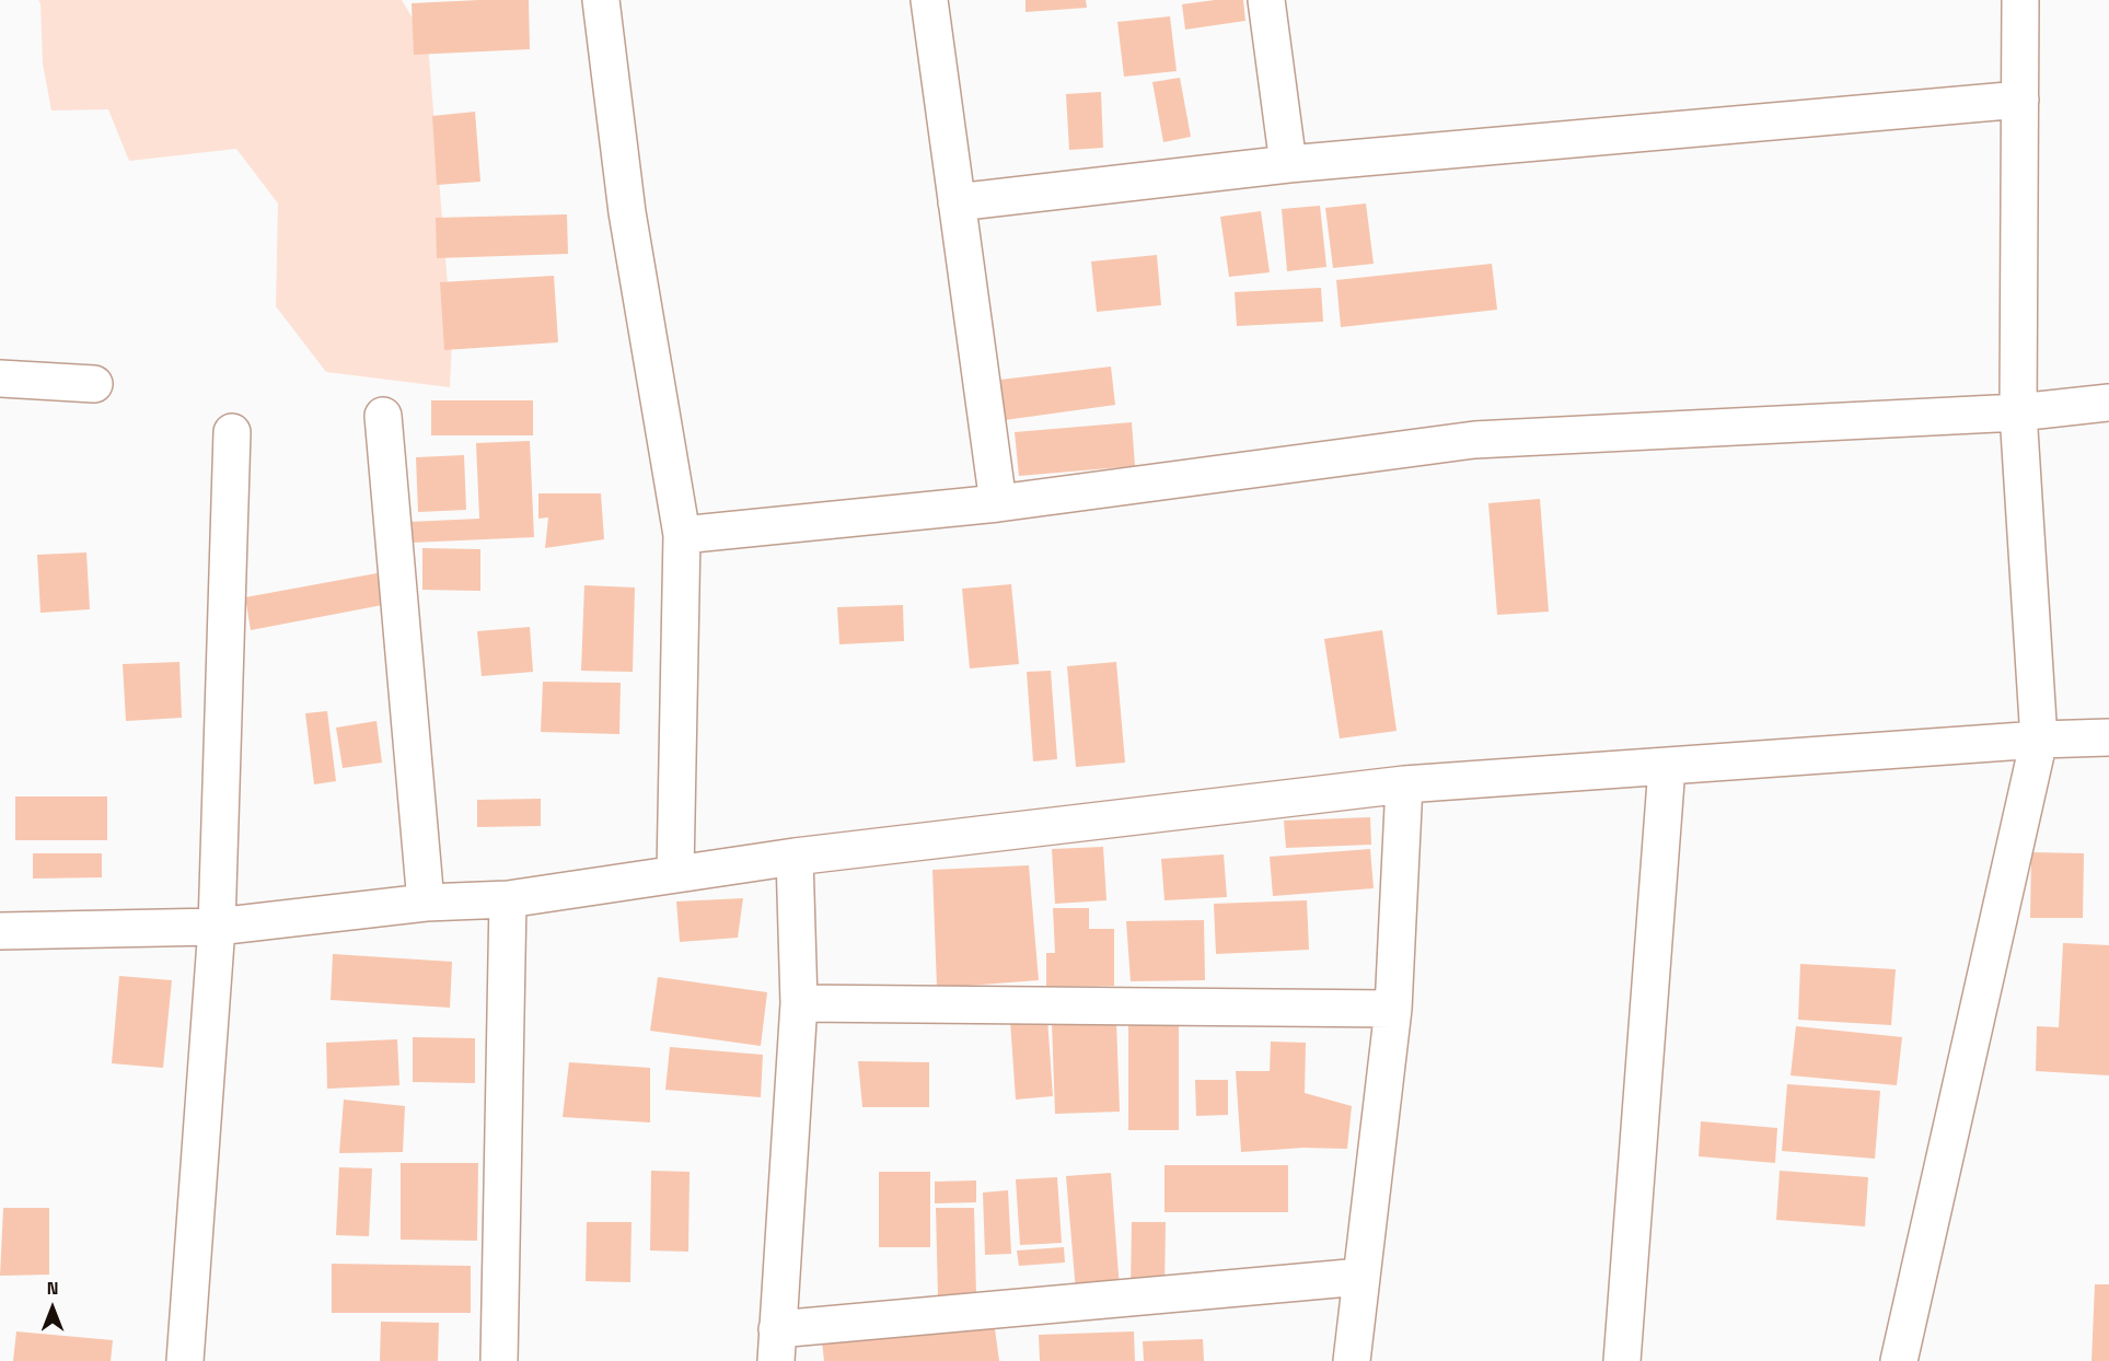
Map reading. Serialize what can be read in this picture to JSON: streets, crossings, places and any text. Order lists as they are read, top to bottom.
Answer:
{
  "north": "top"
}
